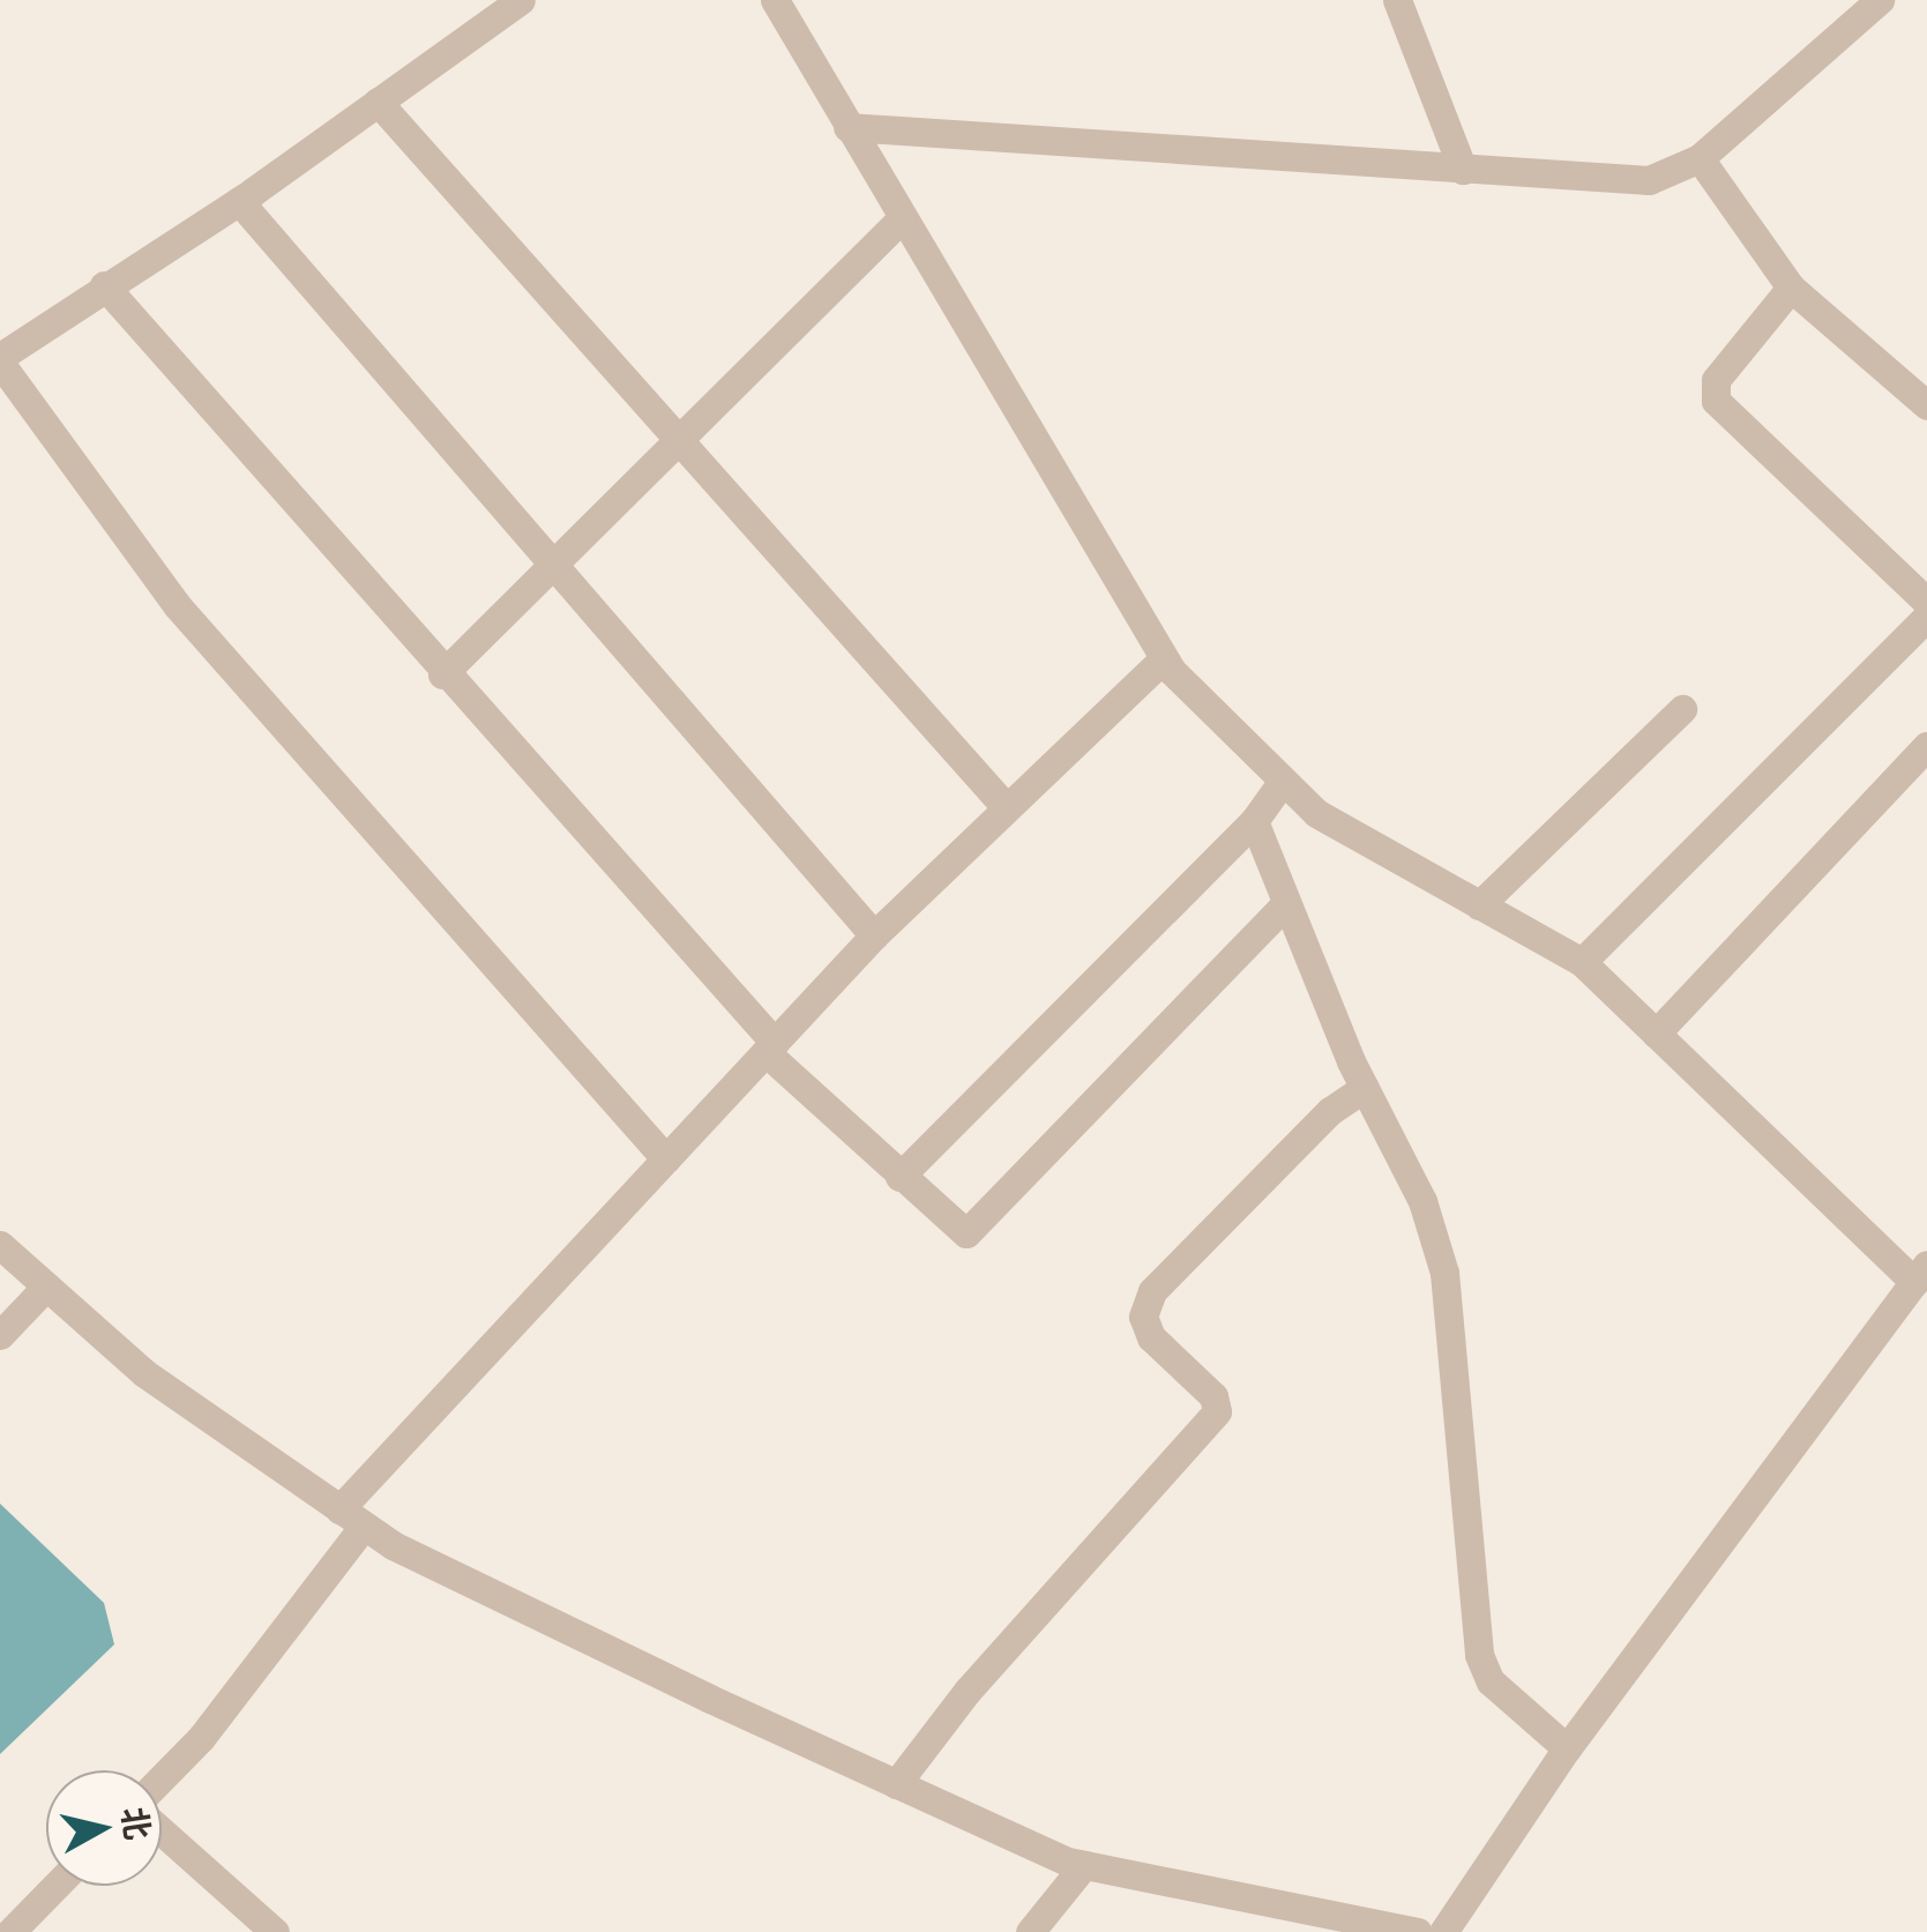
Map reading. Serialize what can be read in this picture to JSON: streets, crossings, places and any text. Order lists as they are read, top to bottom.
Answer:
{
  "north": "right"
}
